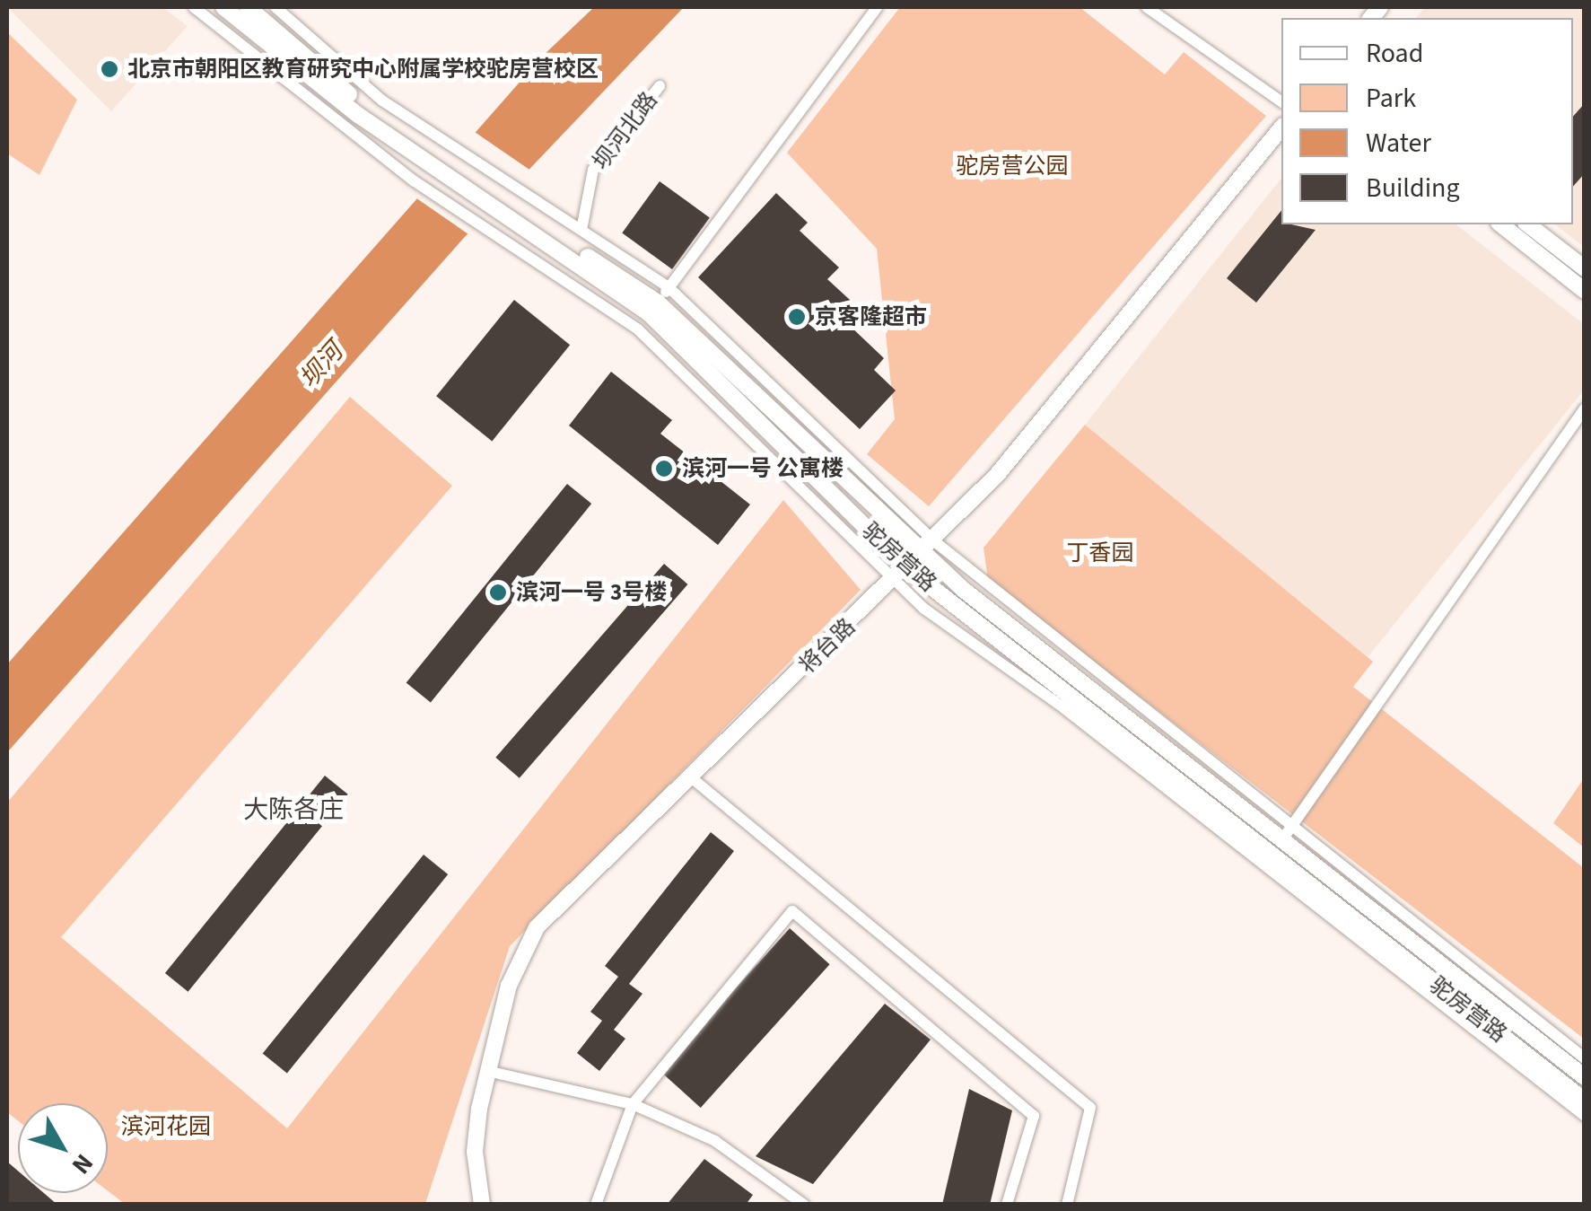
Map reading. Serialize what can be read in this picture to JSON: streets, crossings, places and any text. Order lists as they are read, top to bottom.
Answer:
{
  "streets": {
    "street": ["坝河北路", "驼房营路", "将台路"]
  },
  "crossings": [
    ["驼房营路", "将台路"]
  ],
  "districts": ["大陈各庄"],
  "water": ["坝河"],
  "parks": ["驼房营公园", "丁香园", "滨河花园"],
  "places": [
    "北京市朝阳区教育研究中心附属学校驼房营校区",
    "京客隆超市",
    "滨河一号 公寓楼",
    "滨河一号 3号楼"
  ],
  "legend": [
    "Road",
    "Park",
    "Water",
    "Building"
  ],
  "north": "bottom right"
}
